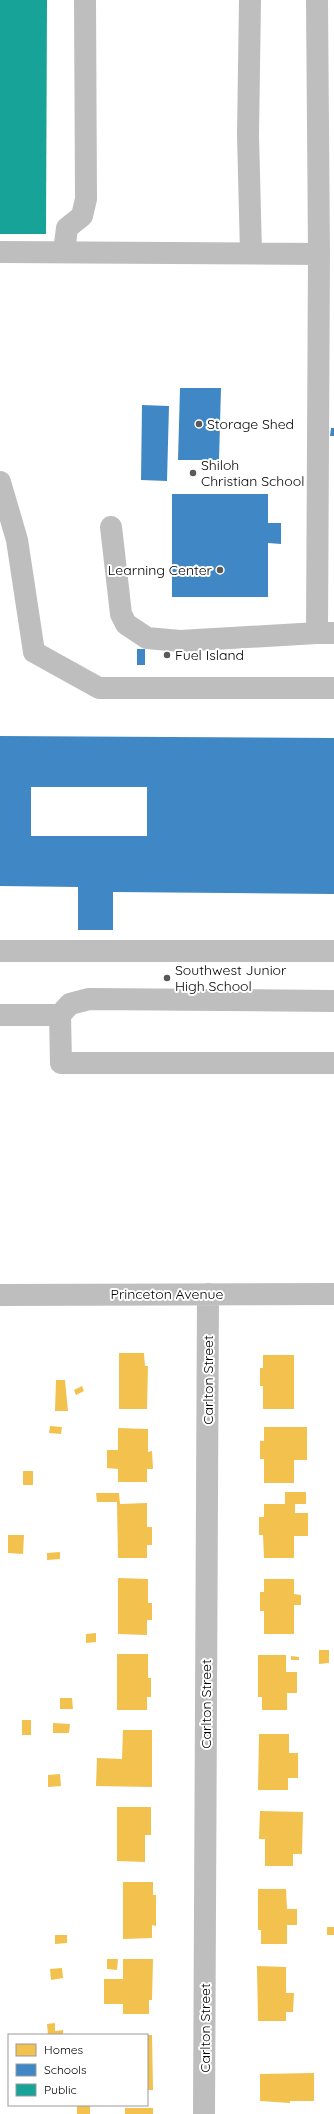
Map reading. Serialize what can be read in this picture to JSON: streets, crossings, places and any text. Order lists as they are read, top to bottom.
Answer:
{
  "streets": {
    "street": ["Princeton Avenue", "Carlton Street"]
  },
  "crossings": [
    ["Princeton Avenue", "Carlton Street"]
  ],
  "places": [
    "Storage Shed",
    "Shiloh Christian School",
    "Learning Center",
    "Fuel Island",
    "Southwest Junior High School"
  ],
  "legend": ["Homes", "Schools", "Public"]
}
